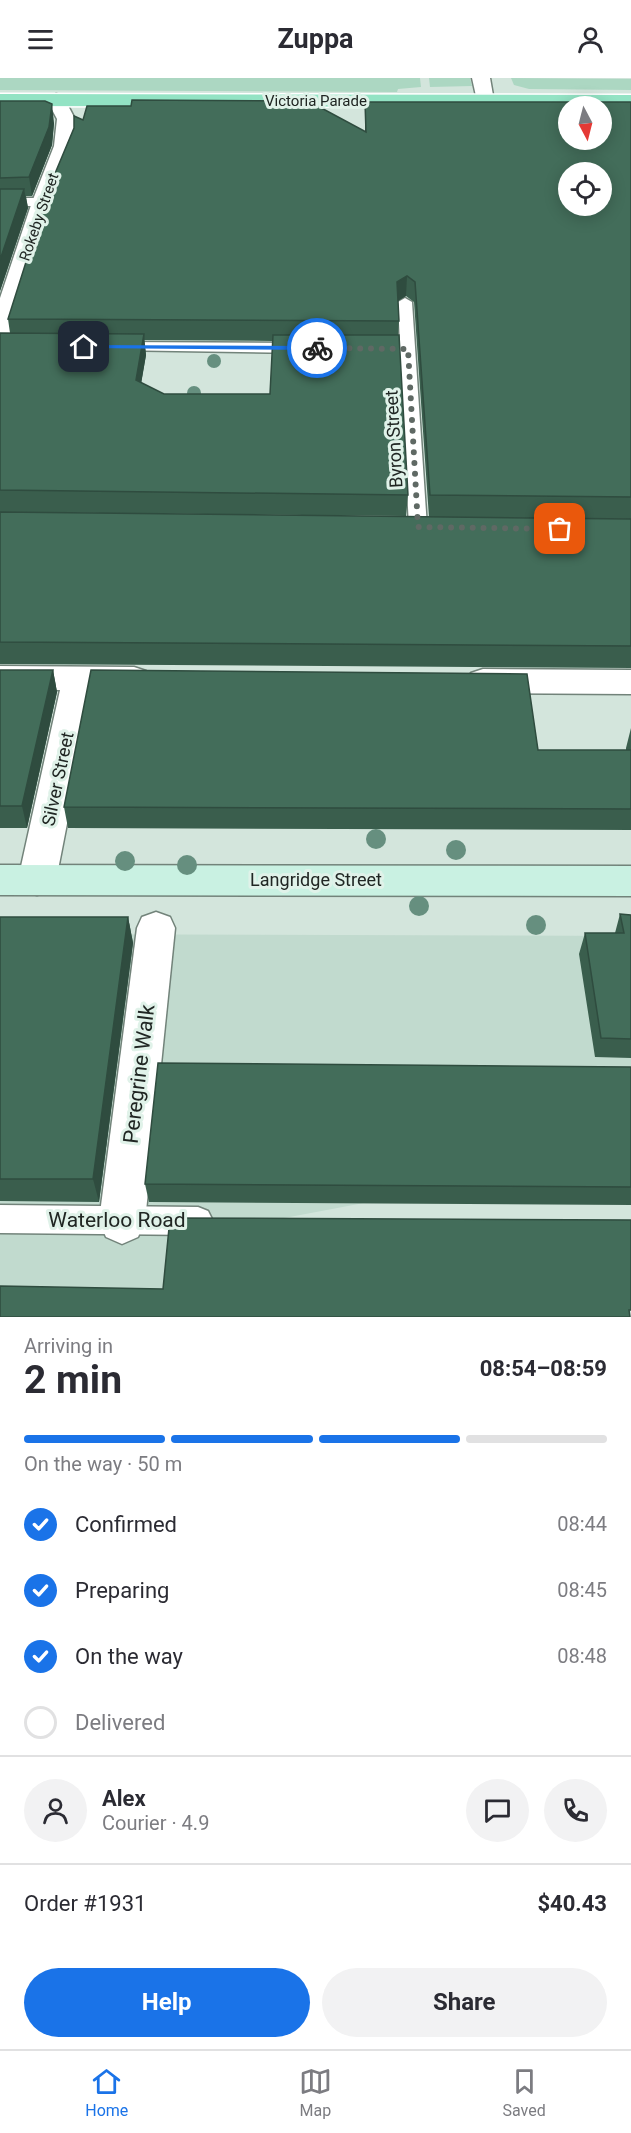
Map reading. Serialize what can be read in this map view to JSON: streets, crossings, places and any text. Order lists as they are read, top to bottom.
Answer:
{
  "streets": {
    "main road": ["Victoria Parade"],
    "street": [
      "Rokeby Street",
      "Silver Street",
      "Langridge Street",
      "Peregrine Walk"
    ],
    "lane": ["Byron Street", "Waterloo Road"]
  },
  "crossings": [
    ["Victoria Parade", "Rokeby Street"],
    ["Silver Street", "Langridge Street"],
    ["Peregrine Walk", "Waterloo Road"]
  ],
  "north": "bottom",
  "page": {
    "header": "Zuppa",
    "heading": ["2 min", "Arriving in", "08:54–08:59"],
    "panel": [
      "Alex",
      "Courier · 4.9",
      "Order #1931",
      "$40.43"
    ],
    "bar": "On the way · 50 m",
    "list": [
      ["Confirmed", "08:44"],
      ["Preparing", "08:45"],
      ["On the way", "08:48"],
      "Delivered"
    ],
    "buttons": ["Help", "Share"],
    "tabs": ["Home", "Map", "Saved"]
  }
}
